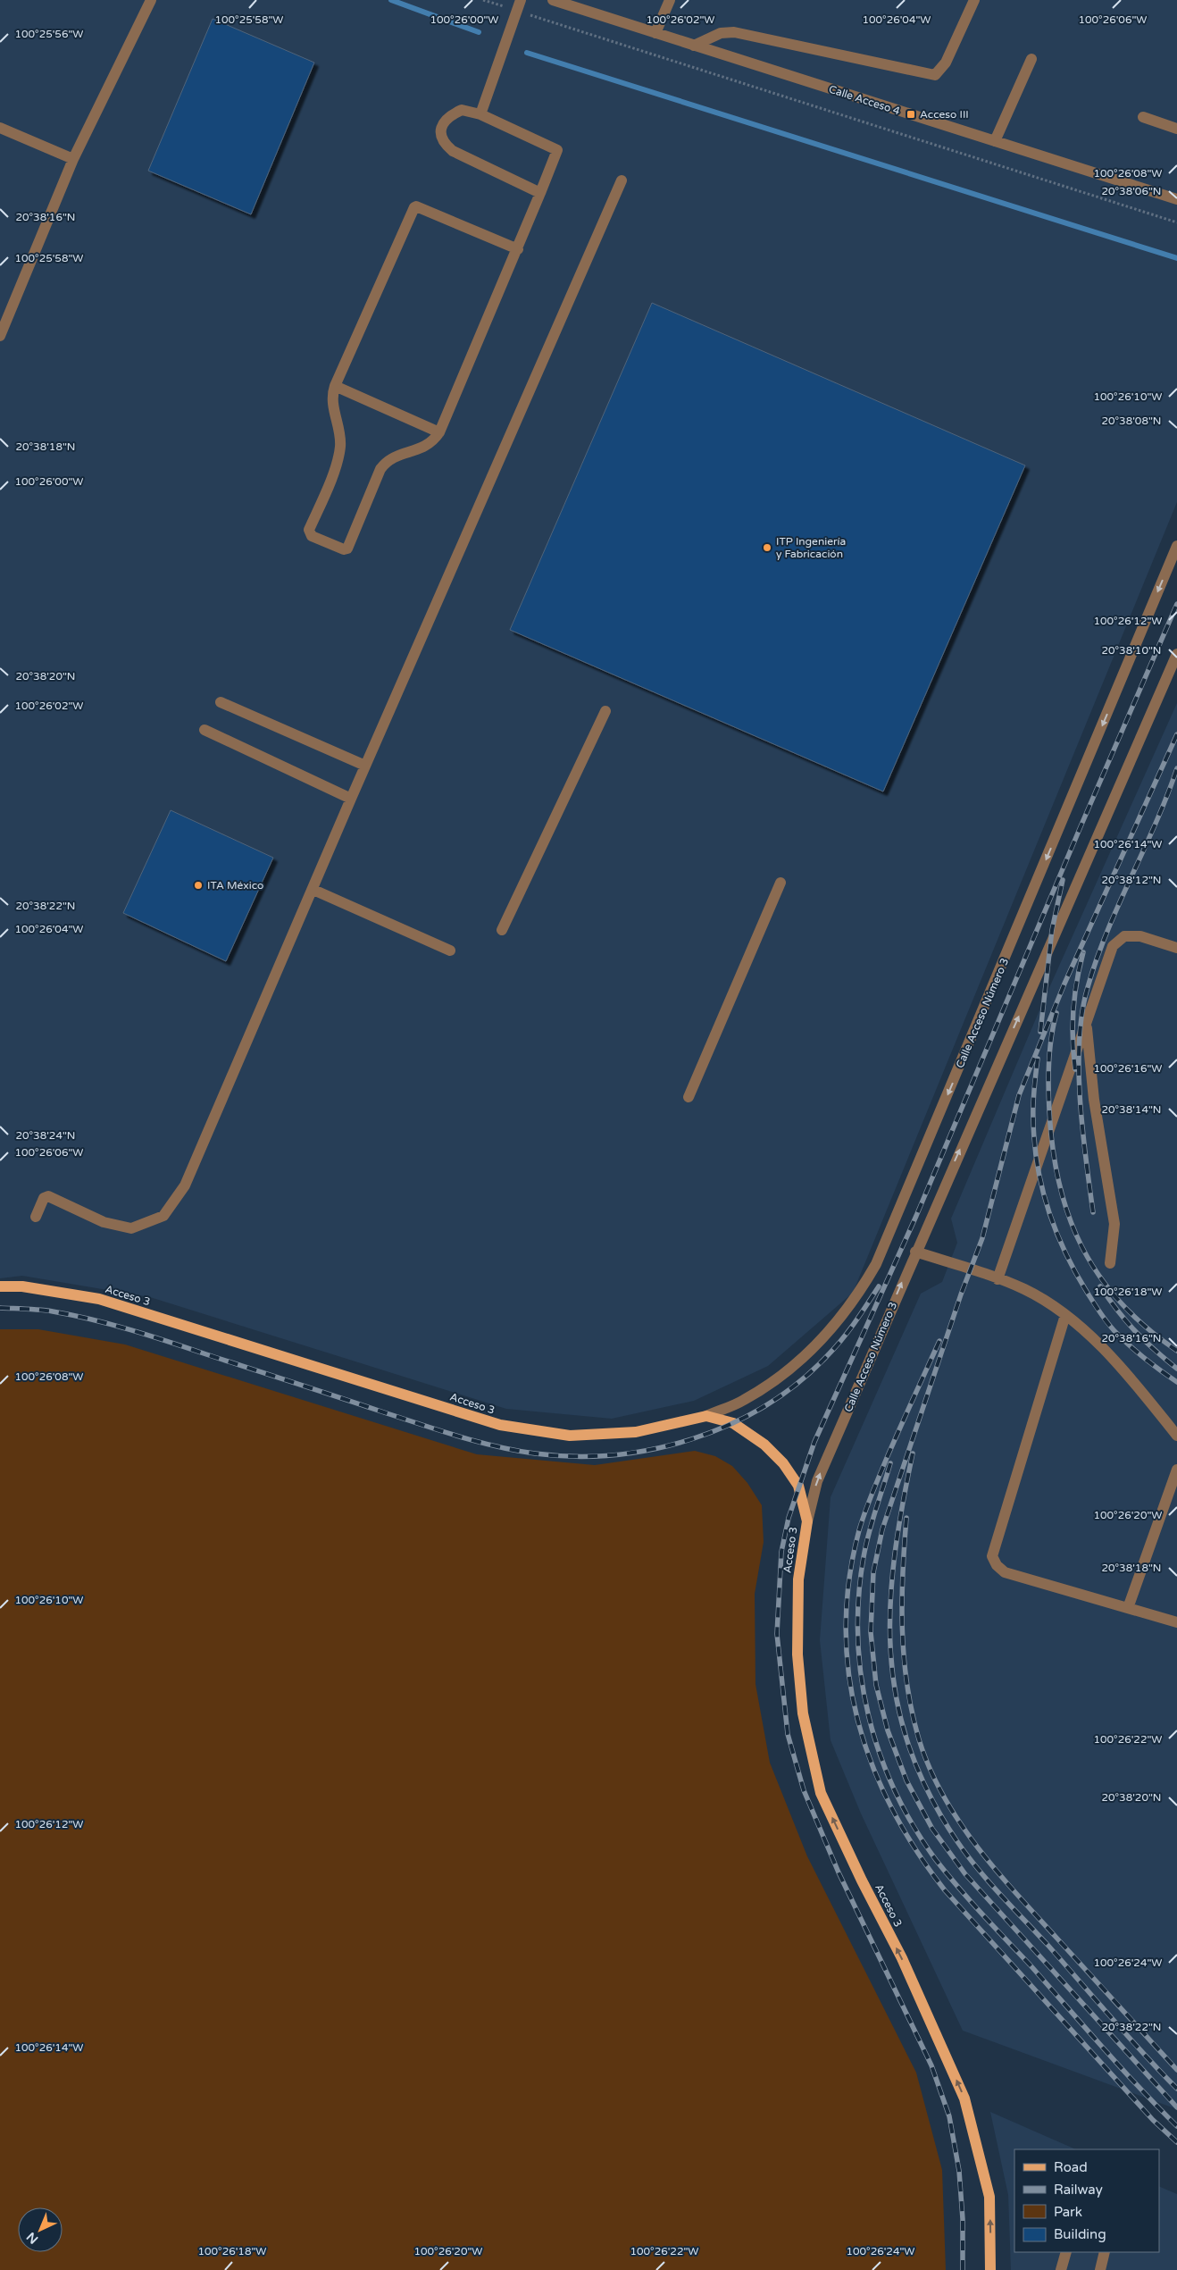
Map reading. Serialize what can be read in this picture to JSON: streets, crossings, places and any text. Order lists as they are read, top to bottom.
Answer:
{
  "streets": {
    "main road": ["Acceso 3"],
    "street": ["Calle Acceso 4", "Calle Acceso Número 3"]
  },
  "crossings": [
    ["Calle Acceso Número 3", "Acceso 3"]
  ],
  "one_way": ["Acceso 3"],
  "places": {
    "transit": ["Acceso III"],
    "other": ["ITP Ingeniería y Fabricación", "ITA México"]
  },
  "legend": [
    "Road",
    "Railway",
    "Park",
    "Building"
  ],
  "north": "bottom left",
  "coordinates": [
    "100°26'00\"W",
    "100°25'58\"W",
    "100°26'02\"W",
    "100°26'04\"W",
    "100°26'06\"W",
    "100°25'56\"W",
    "100°26'08\"W",
    "20°38'06\"N",
    "20°38'16\"N",
    "100°26'10\"W",
    "20°38'08\"N",
    "20°38'18\"N",
    "100°26'12\"W",
    "20°38'10\"N",
    "20°38'20\"N",
    "100°26'14\"W",
    "20°38'12\"N",
    "20°38'22\"N",
    "100°26'16\"W",
    "20°38'14\"N",
    "20°38'24\"N",
    "100°26'18\"W",
    "100°26'20\"W",
    "100°26'22\"W",
    "100°26'24\"W"
  ]
}
